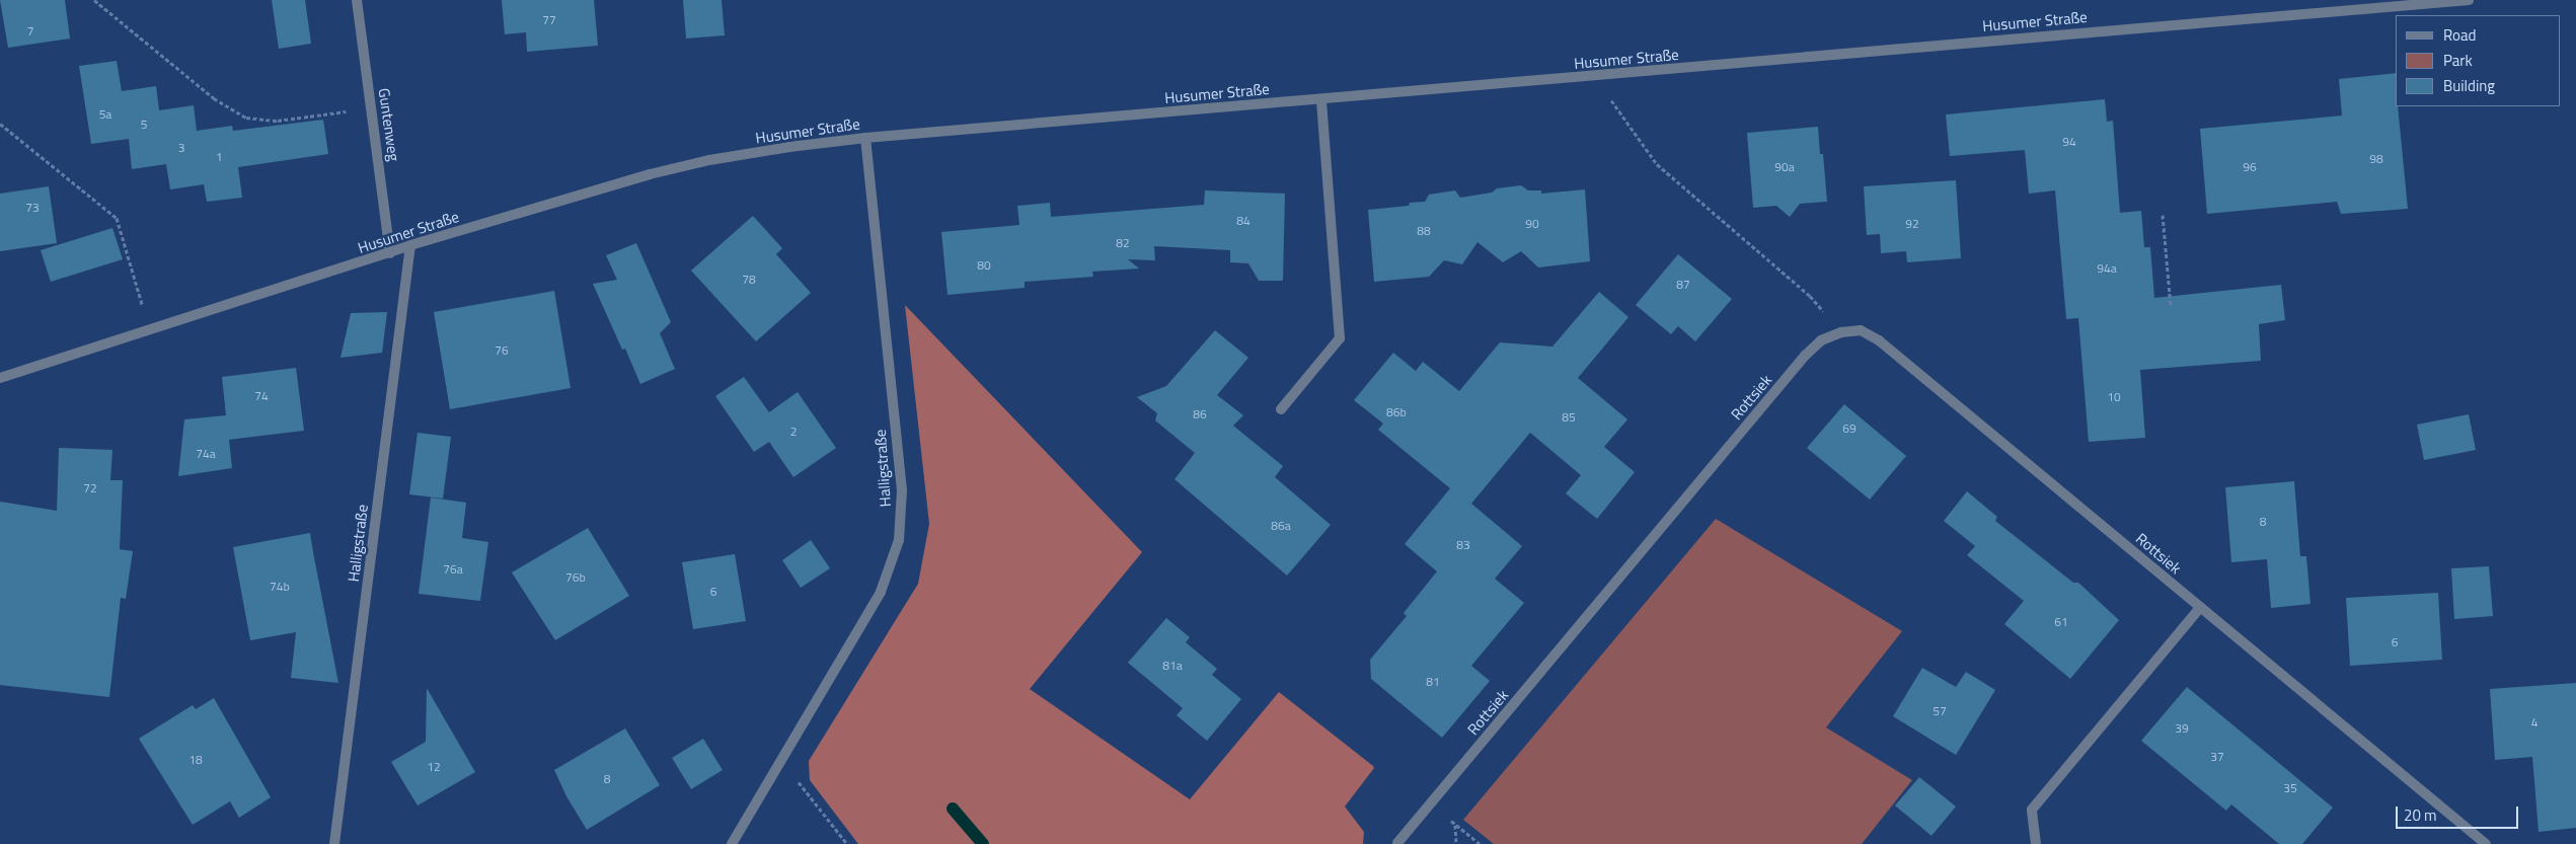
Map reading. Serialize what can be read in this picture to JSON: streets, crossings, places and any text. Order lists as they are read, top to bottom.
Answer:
{
  "streets": {
    "street": [
      "Husumer Straße",
      "Guntenweg",
      "Rottsiek",
      "Halligstraße"
    ]
  },
  "crossings": [
    ["Husumer Straße", "Guntenweg"],
    ["Husumer Straße", "Halligstraße"]
  ],
  "house_numbers": [
    "77",
    "7",
    "5a",
    "5",
    "94",
    "3",
    "1",
    "98",
    "90a",
    "96",
    "73",
    "84",
    "90",
    "92",
    "88",
    "82",
    "80",
    "94a",
    "78",
    "87",
    "76",
    "74",
    "10",
    "86b",
    "86",
    "85",
    "69",
    "2",
    "74a",
    "72",
    "8",
    "86a",
    "83",
    "76a",
    "76b",
    "74b",
    "6",
    "61",
    "6",
    "81a",
    "81",
    "57",
    "4",
    "39",
    "37",
    "18",
    "12",
    "8",
    "35"
  ],
  "legend": ["Road", "Park", "Building"],
  "scale_bar": "20 m"
}
